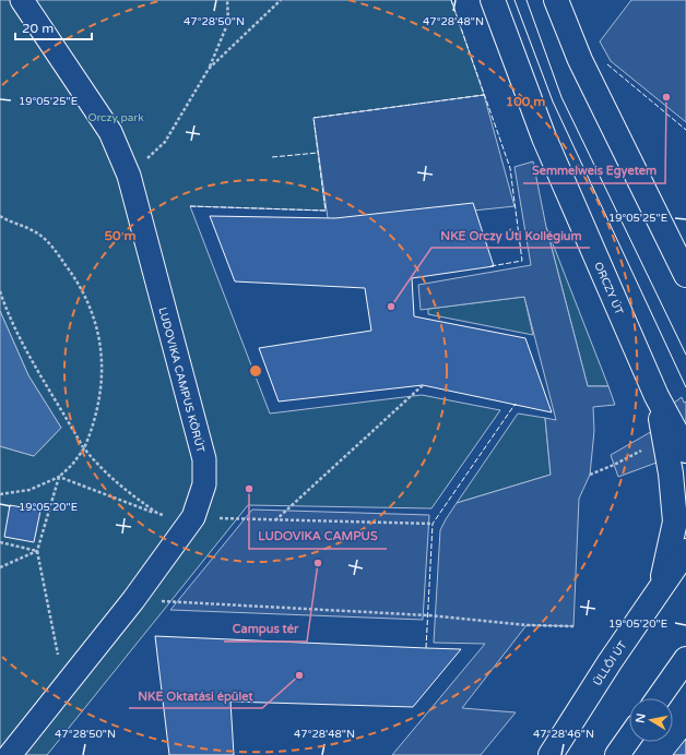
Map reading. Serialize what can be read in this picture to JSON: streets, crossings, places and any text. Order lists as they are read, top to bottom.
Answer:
{
  "streets": {
    "street": ["ORCZY ÚT", "LUDOVIKA CAMPUS KÖRÚT", "ÜLLŐI ÚT"]
  },
  "parks": ["Orczy park"],
  "places": [
    "Semmelweis Egyetem",
    "NKE Orczy Úti Kollégium",
    "LUDOVIKA CAMPUS",
    "Campus tér",
    "NKE Oktatási épület"
  ],
  "scale_bar": "20 m",
  "north": "left",
  "coordinates": [
    "47°28'50\"N",
    "47°28'48\"N",
    "19°05'25\"E",
    "19°05'20\"E",
    "47°28'46\"N"
  ],
  "rings": ["100 m", "50 m"]
}
